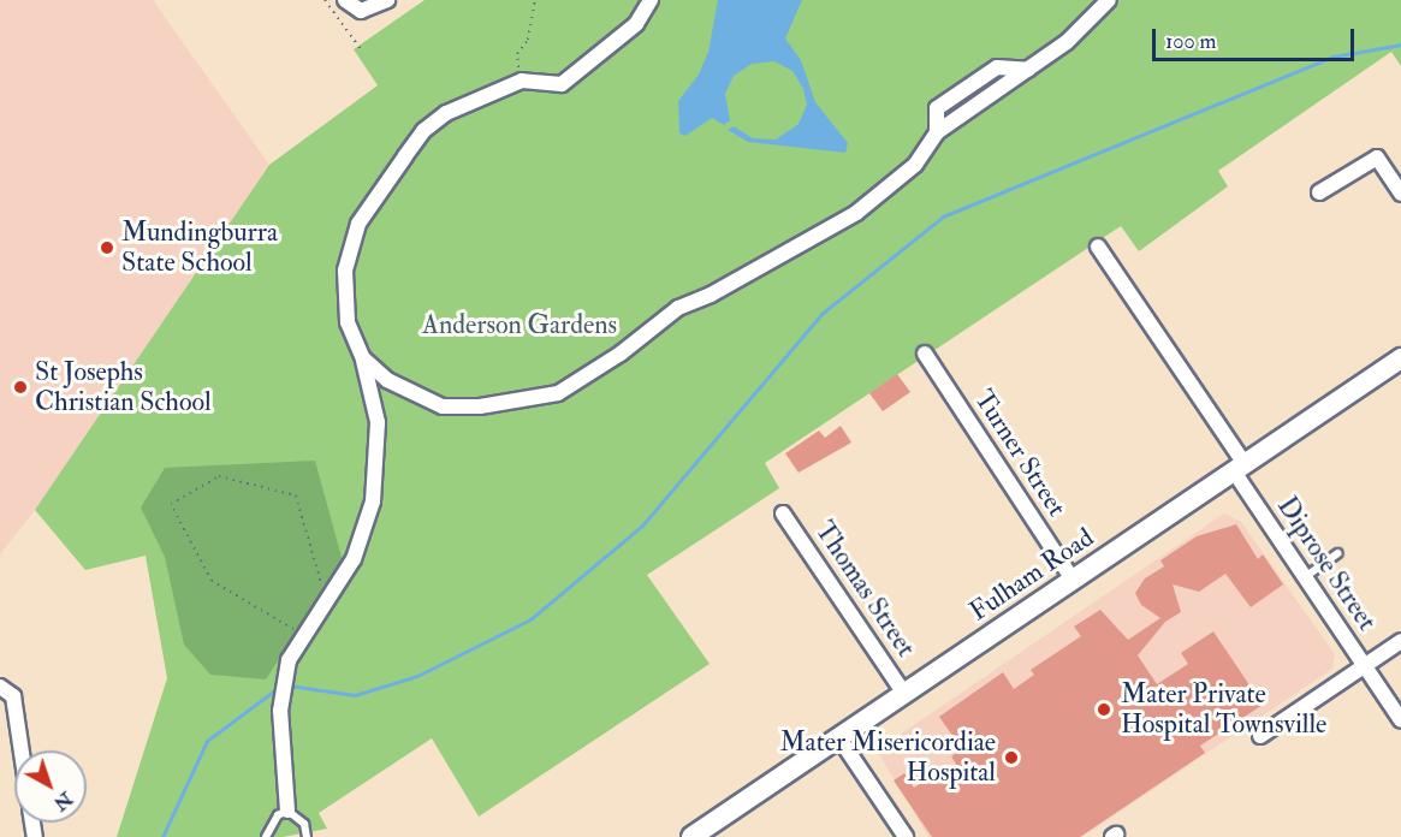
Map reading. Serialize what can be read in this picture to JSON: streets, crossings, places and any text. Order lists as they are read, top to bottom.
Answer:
{
  "streets": {
    "street": [
      "Turner Street",
      "Diprose Street",
      "Fulham Road",
      "Thomas Street"
    ]
  },
  "crossings": [
    ["Turner Street", "Fulham Road"],
    ["Diprose Street", "Fulham Road"],
    ["Fulham Road", "Thomas Street"]
  ],
  "parks": ["Anderson Gardens"],
  "places": [
    "Mundingburra State School",
    "St Josephs Christian School",
    "Mater Private Hospital Townsville",
    "Mater Misericordiae Hospital"
  ],
  "scale_bar": "100 m",
  "north": "bottom right"
}
